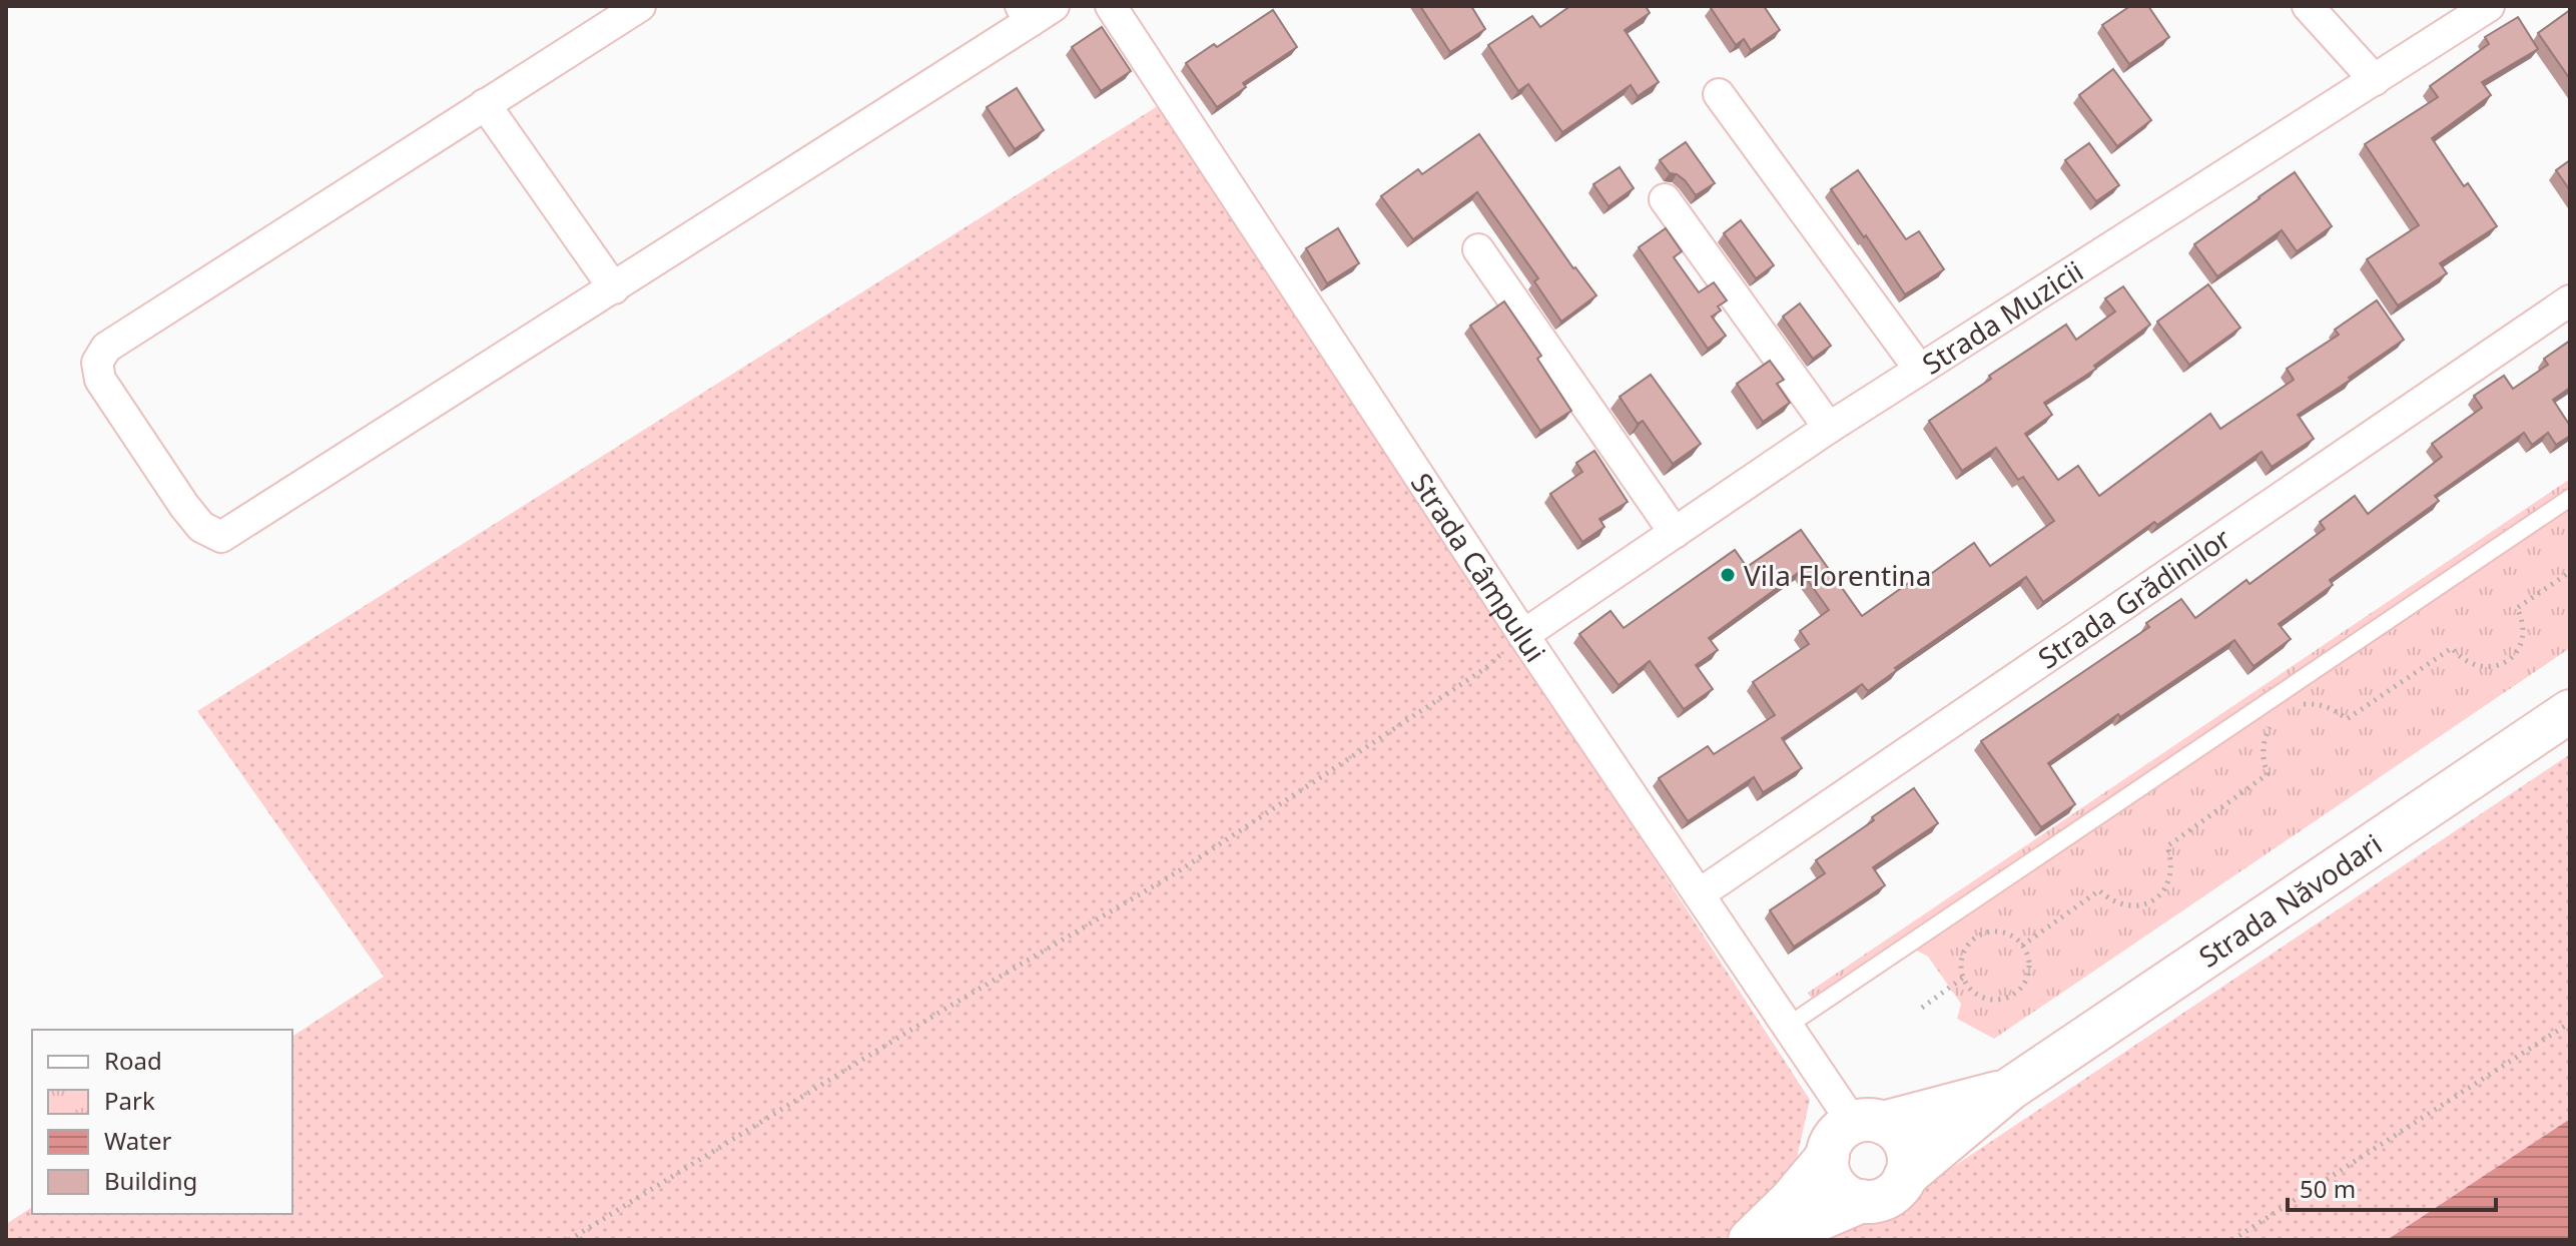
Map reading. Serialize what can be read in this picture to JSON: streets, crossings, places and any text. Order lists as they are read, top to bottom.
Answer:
{
  "streets": {
    "main road": ["Strada Năvodari"],
    "street": ["Strada Muzicii", "Strada Câmpului", "Strada Grădinilor"]
  },
  "crossings": [
    ["Strada Muzicii", "Strada Câmpului"],
    ["Strada Câmpului", "Strada Grădinilor"],
    ["Strada Câmpului", "Strada Năvodari"]
  ],
  "places": ["Vila Florentina"],
  "legend": [
    "Road",
    "Park",
    "Water",
    "Building"
  ],
  "scale_bar": "50 m"
}
